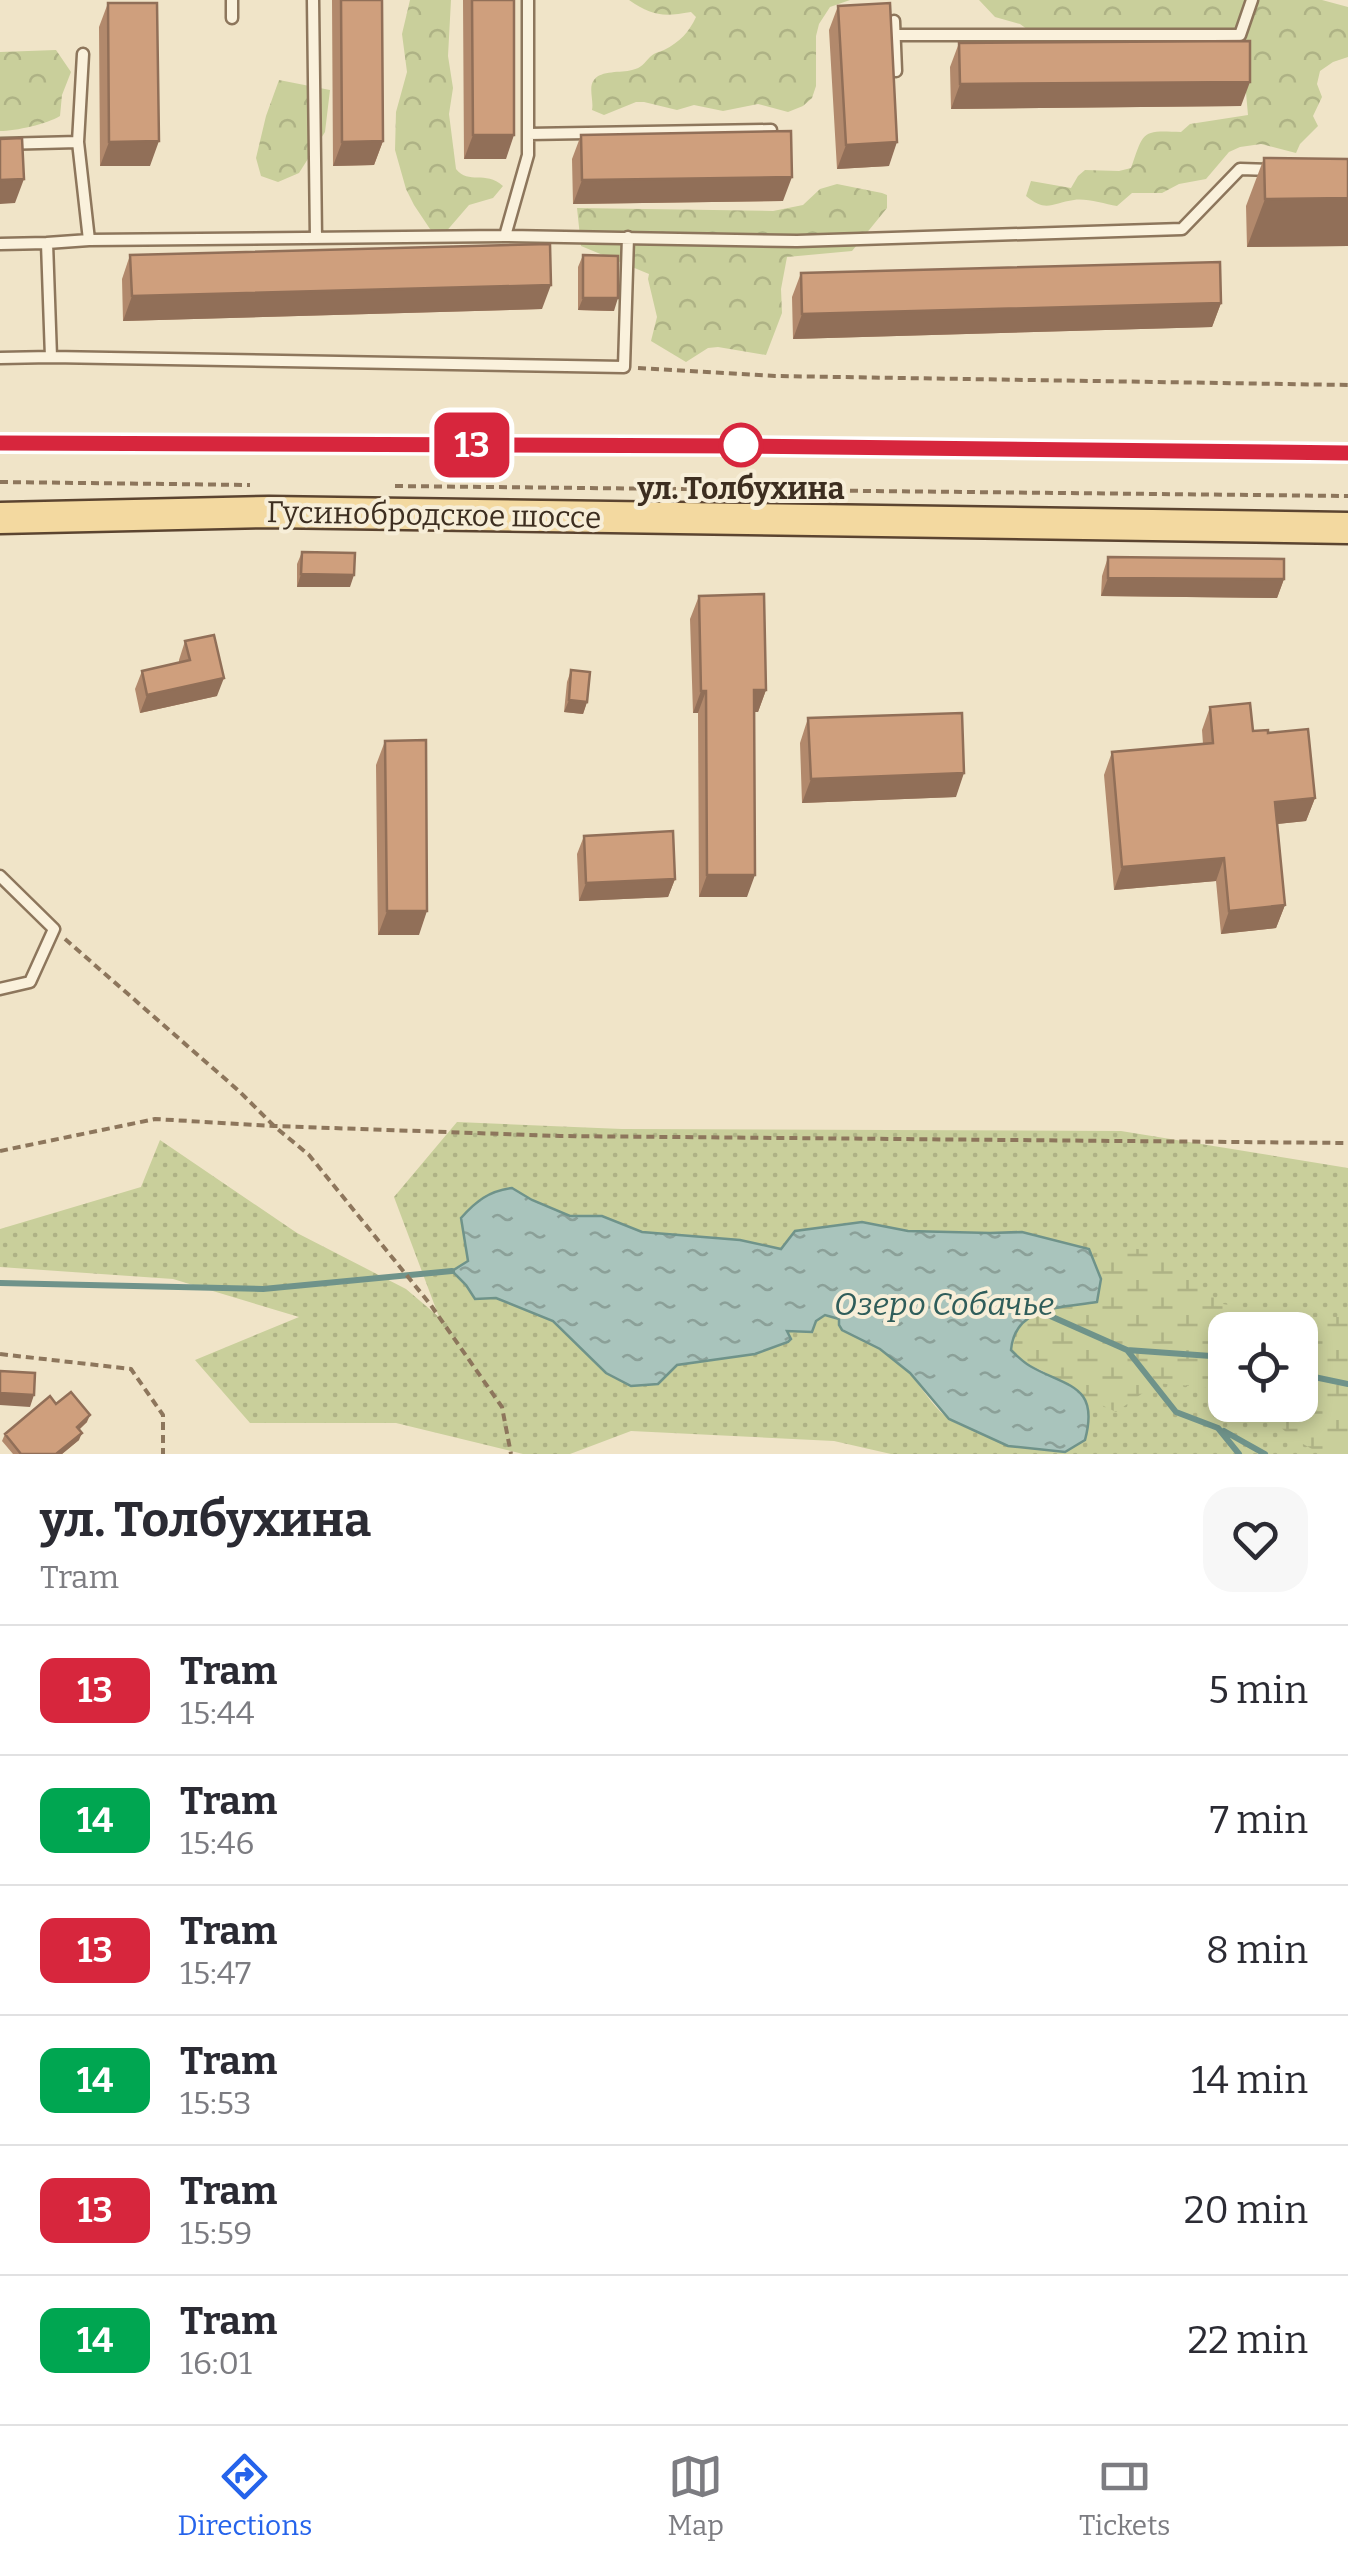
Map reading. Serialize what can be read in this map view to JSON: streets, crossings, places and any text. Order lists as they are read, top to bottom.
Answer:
{
  "streets": {
    "main road": ["Гусинобродское шоссе"]
  },
  "water": ["Озеро Собачье"],
  "places": ["ул. Толбухина"],
  "lines": ["tram line 13"],
  "page": {
    "on_map": "13",
    "heading": ["ул. Толбухина", "Tram"],
    "list": [
      {
        "mark": "13",
        "name": "Tram",
        "note": "15:44",
        "value": "5 min"
      },
      {
        "mark": "14",
        "name": "Tram",
        "note": "15:46",
        "value": "7 min"
      },
      {
        "mark": "13",
        "name": "Tram",
        "note": "15:47",
        "value": "8 min"
      },
      {
        "mark": "14",
        "name": "Tram",
        "note": "15:53",
        "value": "14 min"
      },
      {
        "mark": "13",
        "name": "Tram",
        "note": "15:59",
        "value": "20 min"
      },
      {
        "mark": "14",
        "name": "Tram",
        "note": "16:01",
        "value": "22 min"
      }
    ],
    "tabs": ["Directions", "Map", "Tickets"]
  }
}
